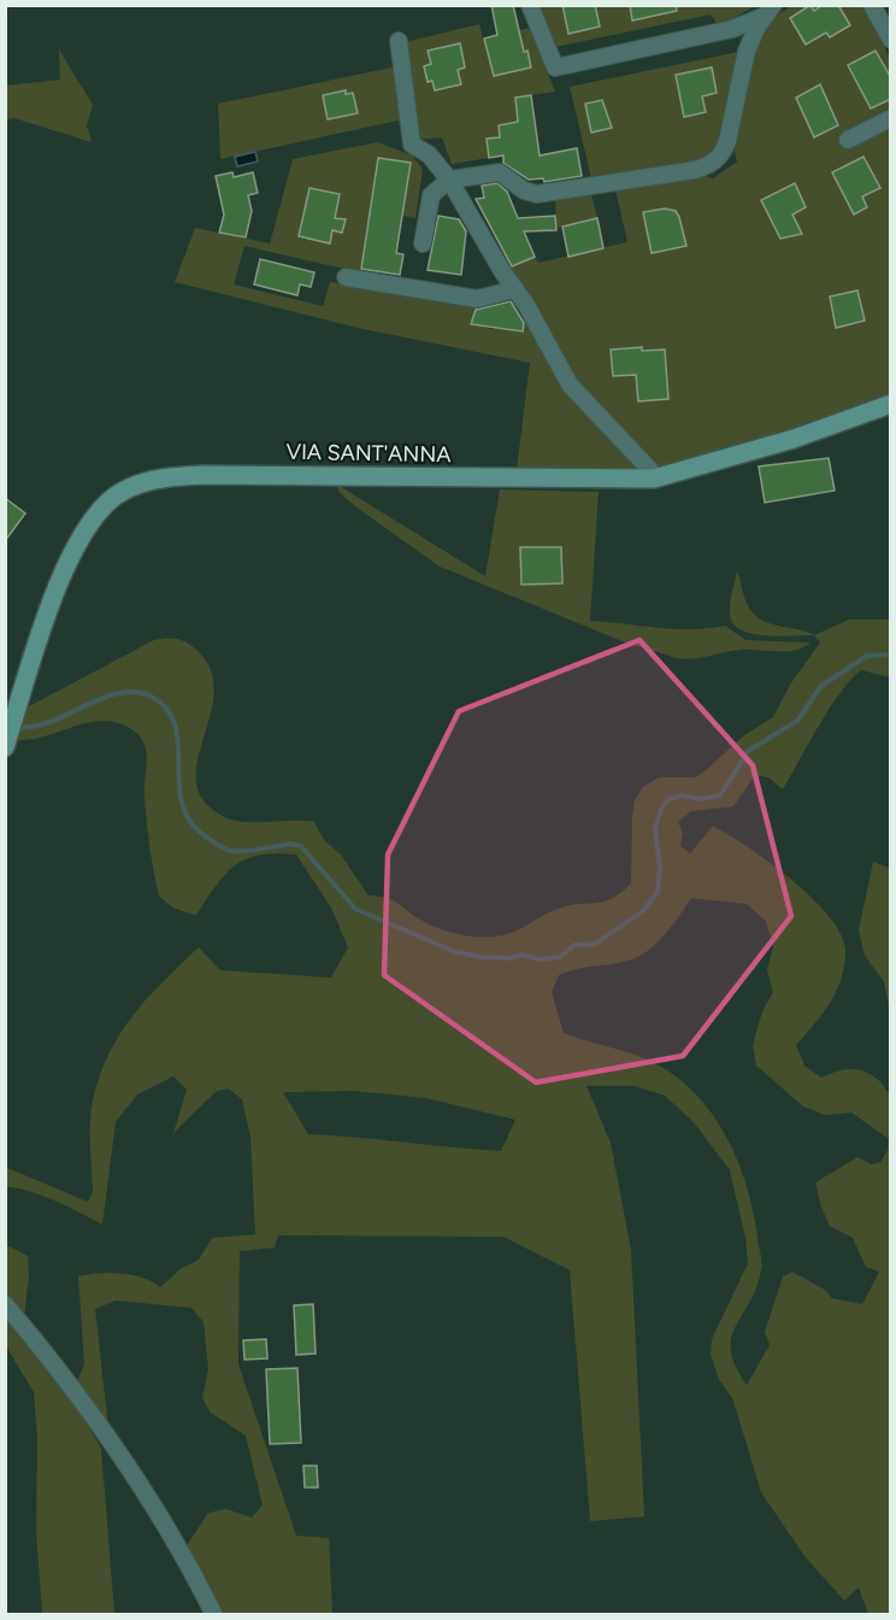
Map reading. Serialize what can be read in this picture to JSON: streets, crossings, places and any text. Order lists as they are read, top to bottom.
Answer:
{
  "streets": {
    "street": ["VIA SANT'ANNA"]
  }
}
